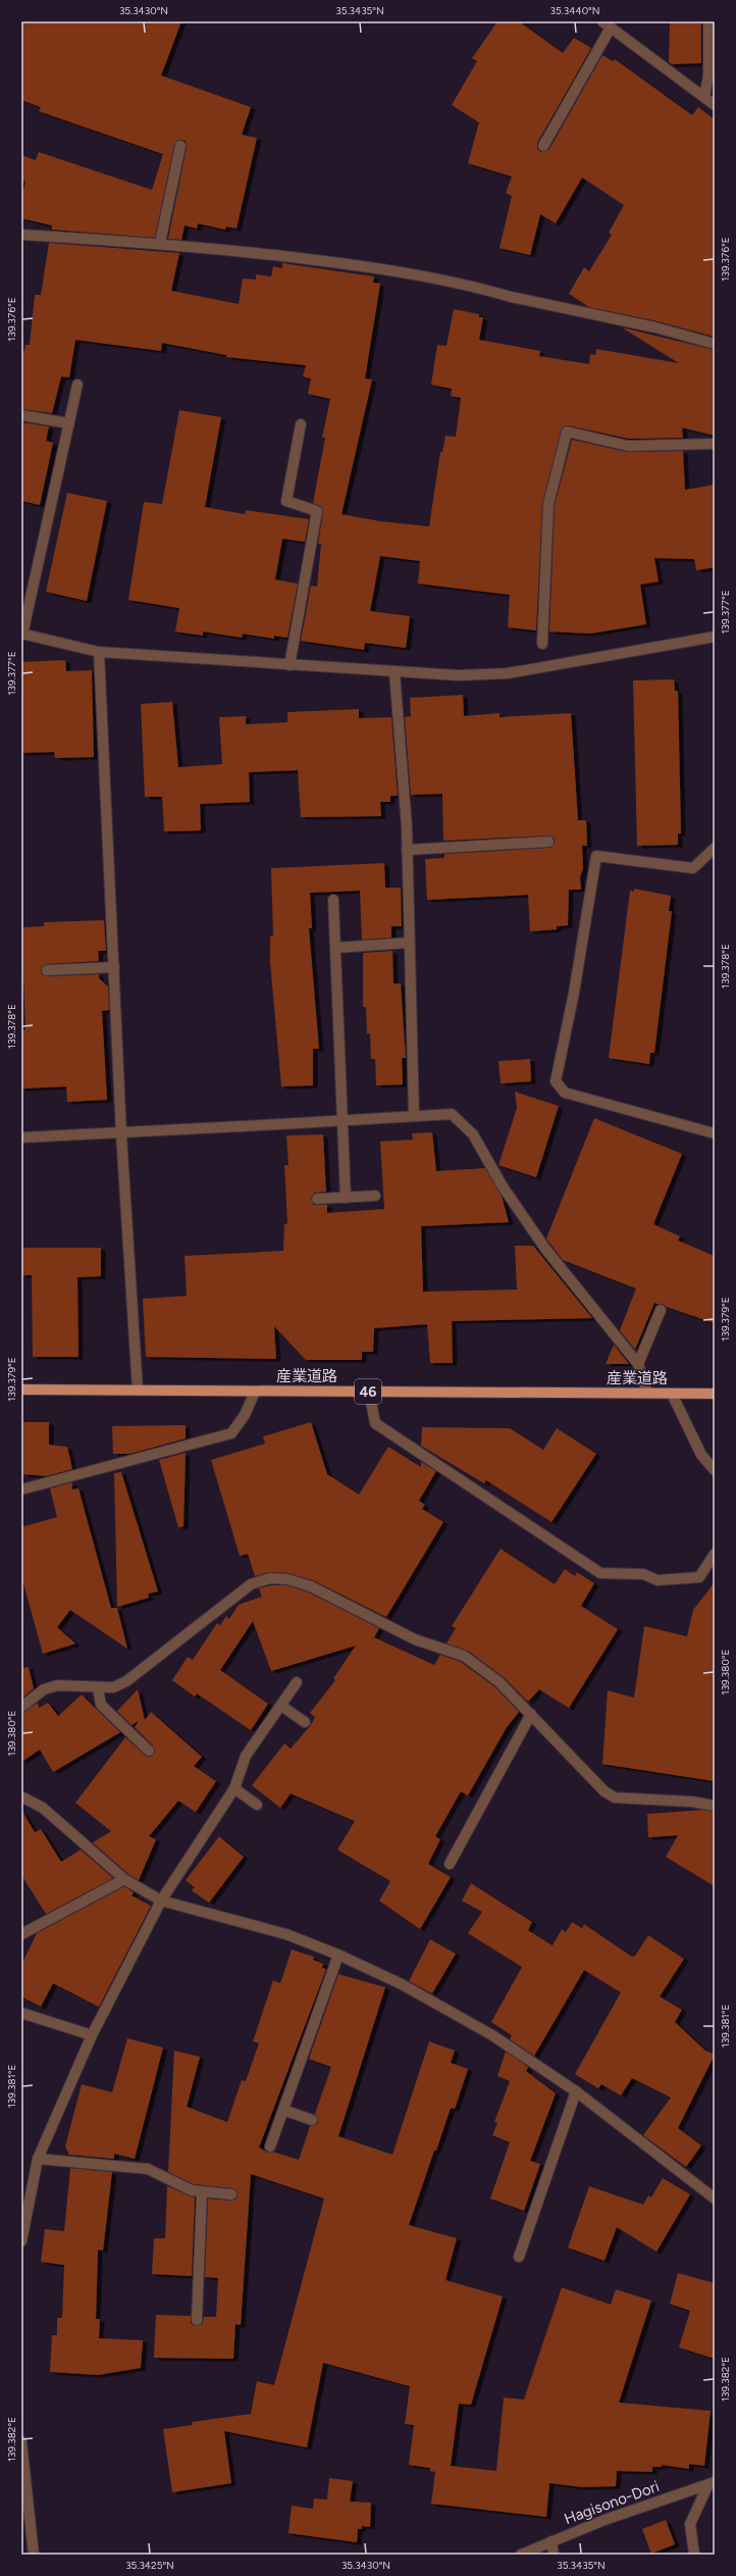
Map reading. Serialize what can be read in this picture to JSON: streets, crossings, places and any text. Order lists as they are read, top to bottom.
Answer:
{
  "streets": {
    "main road": ["産業道路", "46"],
    "street": ["Hagisono-Dori"]
  },
  "coordinates": [
    "35.3430°N",
    "35.3435°N",
    "35.3440°N",
    "139.376°E",
    "139.377°E",
    "139.378°E",
    "139.379°E",
    "139.380°E",
    "139.381°E",
    "139.382°E",
    "35.3425°N"
  ]
}
